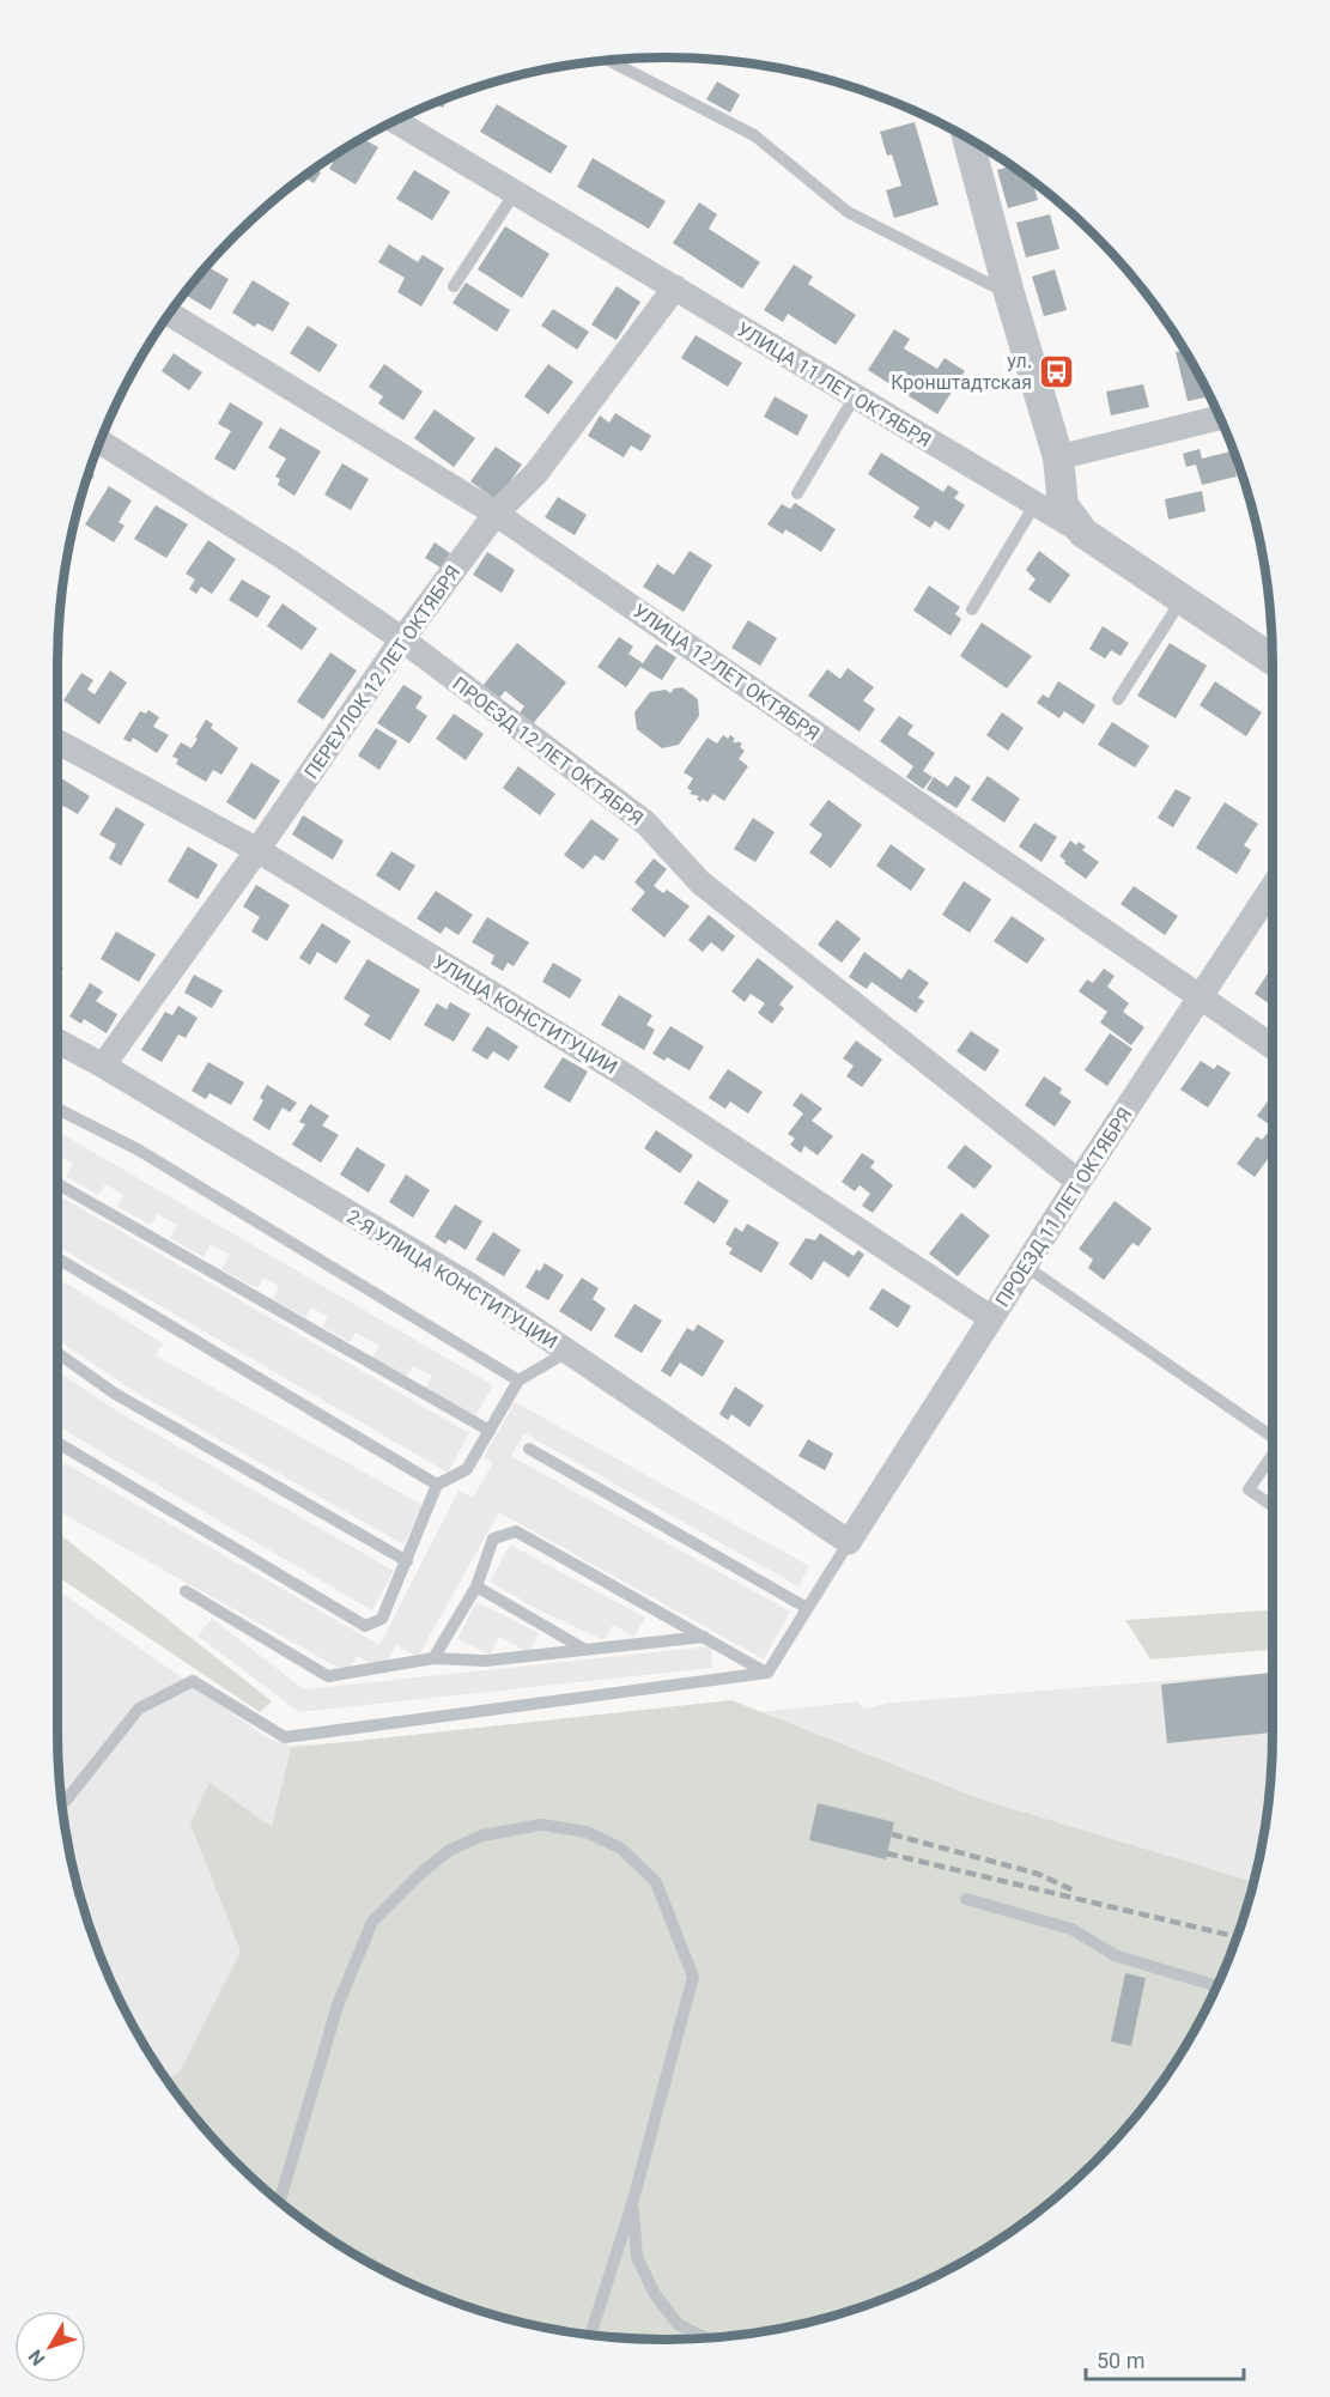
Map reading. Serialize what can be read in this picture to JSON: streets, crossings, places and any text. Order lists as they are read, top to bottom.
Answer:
{
  "streets": {
    "street": [
      "УЛИЦА 11 ЛЕТ ОКТЯБРЯ",
      "ПЕРЕУЛОК 12 ЛЕТ ОКТЯБРЯ",
      "УЛИЦА 12 ЛЕТ ОКТЯБРЯ",
      "ПРОЕЗД 12 ЛЕТ ОКТЯБРЯ",
      "УЛИЦА КОНСТИТУЦИИ",
      "ПРОЕЗД 11 ЛЕТ ОКТЯБРЯ",
      "2-Я УЛИЦА КОНСТИТУЦИИ"
    ]
  },
  "crossings": [
    ["УЛИЦА 11 ЛЕТ ОКТЯБРЯ", "ПЕРЕУЛОК 12 ЛЕТ ОКТЯБРЯ"],
    ["ПЕРЕУЛОК 12 ЛЕТ ОКТЯБРЯ", "УЛИЦА 12 ЛЕТ ОКТЯБРЯ"],
    ["ПЕРЕУЛОК 12 ЛЕТ ОКТЯБРЯ", "ПРОЕЗД 12 ЛЕТ ОКТЯБРЯ"],
    ["ПЕРЕУЛОК 12 ЛЕТ ОКТЯБРЯ", "УЛИЦА КОНСТИТУЦИИ"],
    ["ПЕРЕУЛОК 12 ЛЕТ ОКТЯБРЯ", "2-Я УЛИЦА КОНСТИТУЦИИ"],
    ["УЛИЦА 12 ЛЕТ ОКТЯБРЯ", "ПРОЕЗД 11 ЛЕТ ОКТЯБРЯ"],
    ["ПРОЕЗД 12 ЛЕТ ОКТЯБРЯ", "ПРОЕЗД 11 ЛЕТ ОКТЯБРЯ"],
    ["УЛИЦА КОНСТИТУЦИИ", "ПРОЕЗД 11 ЛЕТ ОКТЯБРЯ"],
    ["ПРОЕЗД 11 ЛЕТ ОКТЯБРЯ", "2-Я УЛИЦА КОНСТИТУЦИИ"]
  ],
  "places": {
    "bus stop": ["ул. Кронштадтская"]
  },
  "scale_bar": "50 m",
  "north": "bottom left"
}
